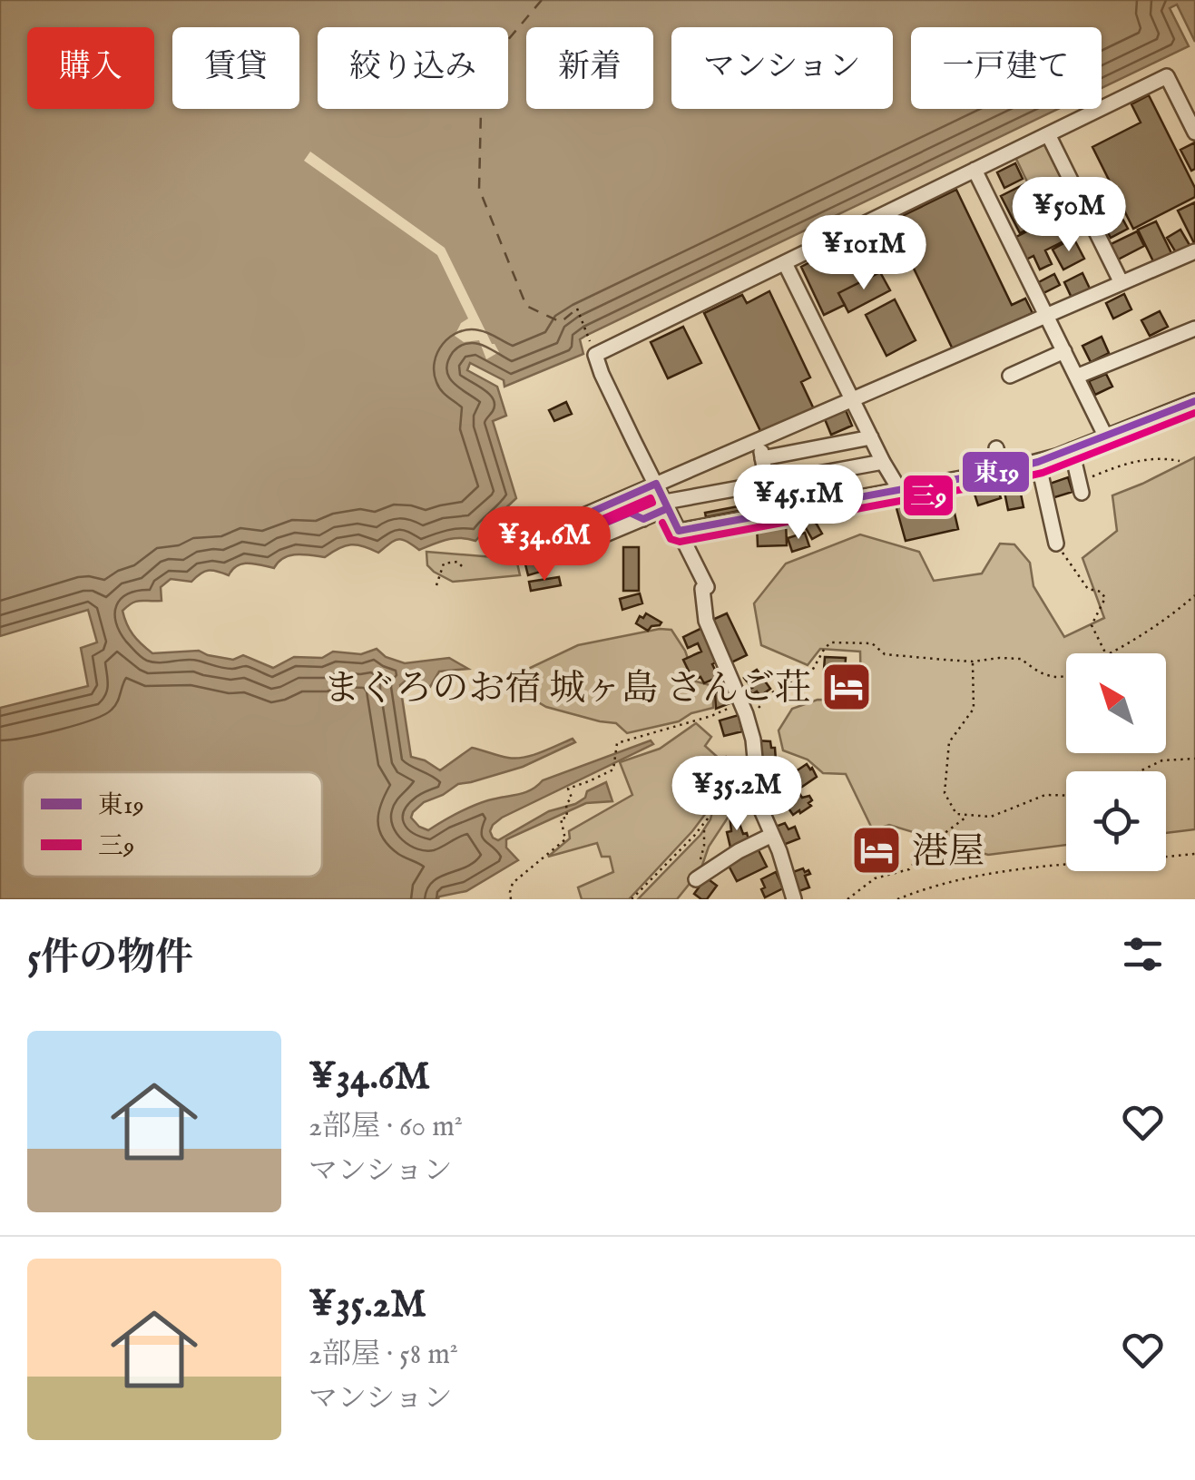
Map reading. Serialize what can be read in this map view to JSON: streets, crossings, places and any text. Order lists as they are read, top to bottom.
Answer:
{
  "places": {
    "hotel": ["まぐろのお宿 城ヶ島 さんご荘", "港屋"]
  },
  "lines": ["transit line 東19", "transit line 三9"],
  "legend": ["東19", "三9"],
  "north": "top left",
  "page": {
    "chip": [
      "購入",
      "賃貸",
      "絞り込み",
      "新着",
      "マンション",
      "一戸建て"
    ],
    "price": [
      "¥50M",
      "¥101M",
      "¥45.1M",
      "¥34.6M",
      "¥35.2M"
    ],
    "heading": "5件の物件",
    "list": [
      {
        "name": "¥34.6M",
        "note": "2部屋 · 60 m² · マンション"
      },
      {
        "name": "¥35.2M",
        "note": "2部屋 · 58 m² · マンション"
      }
    ]
  }
}
